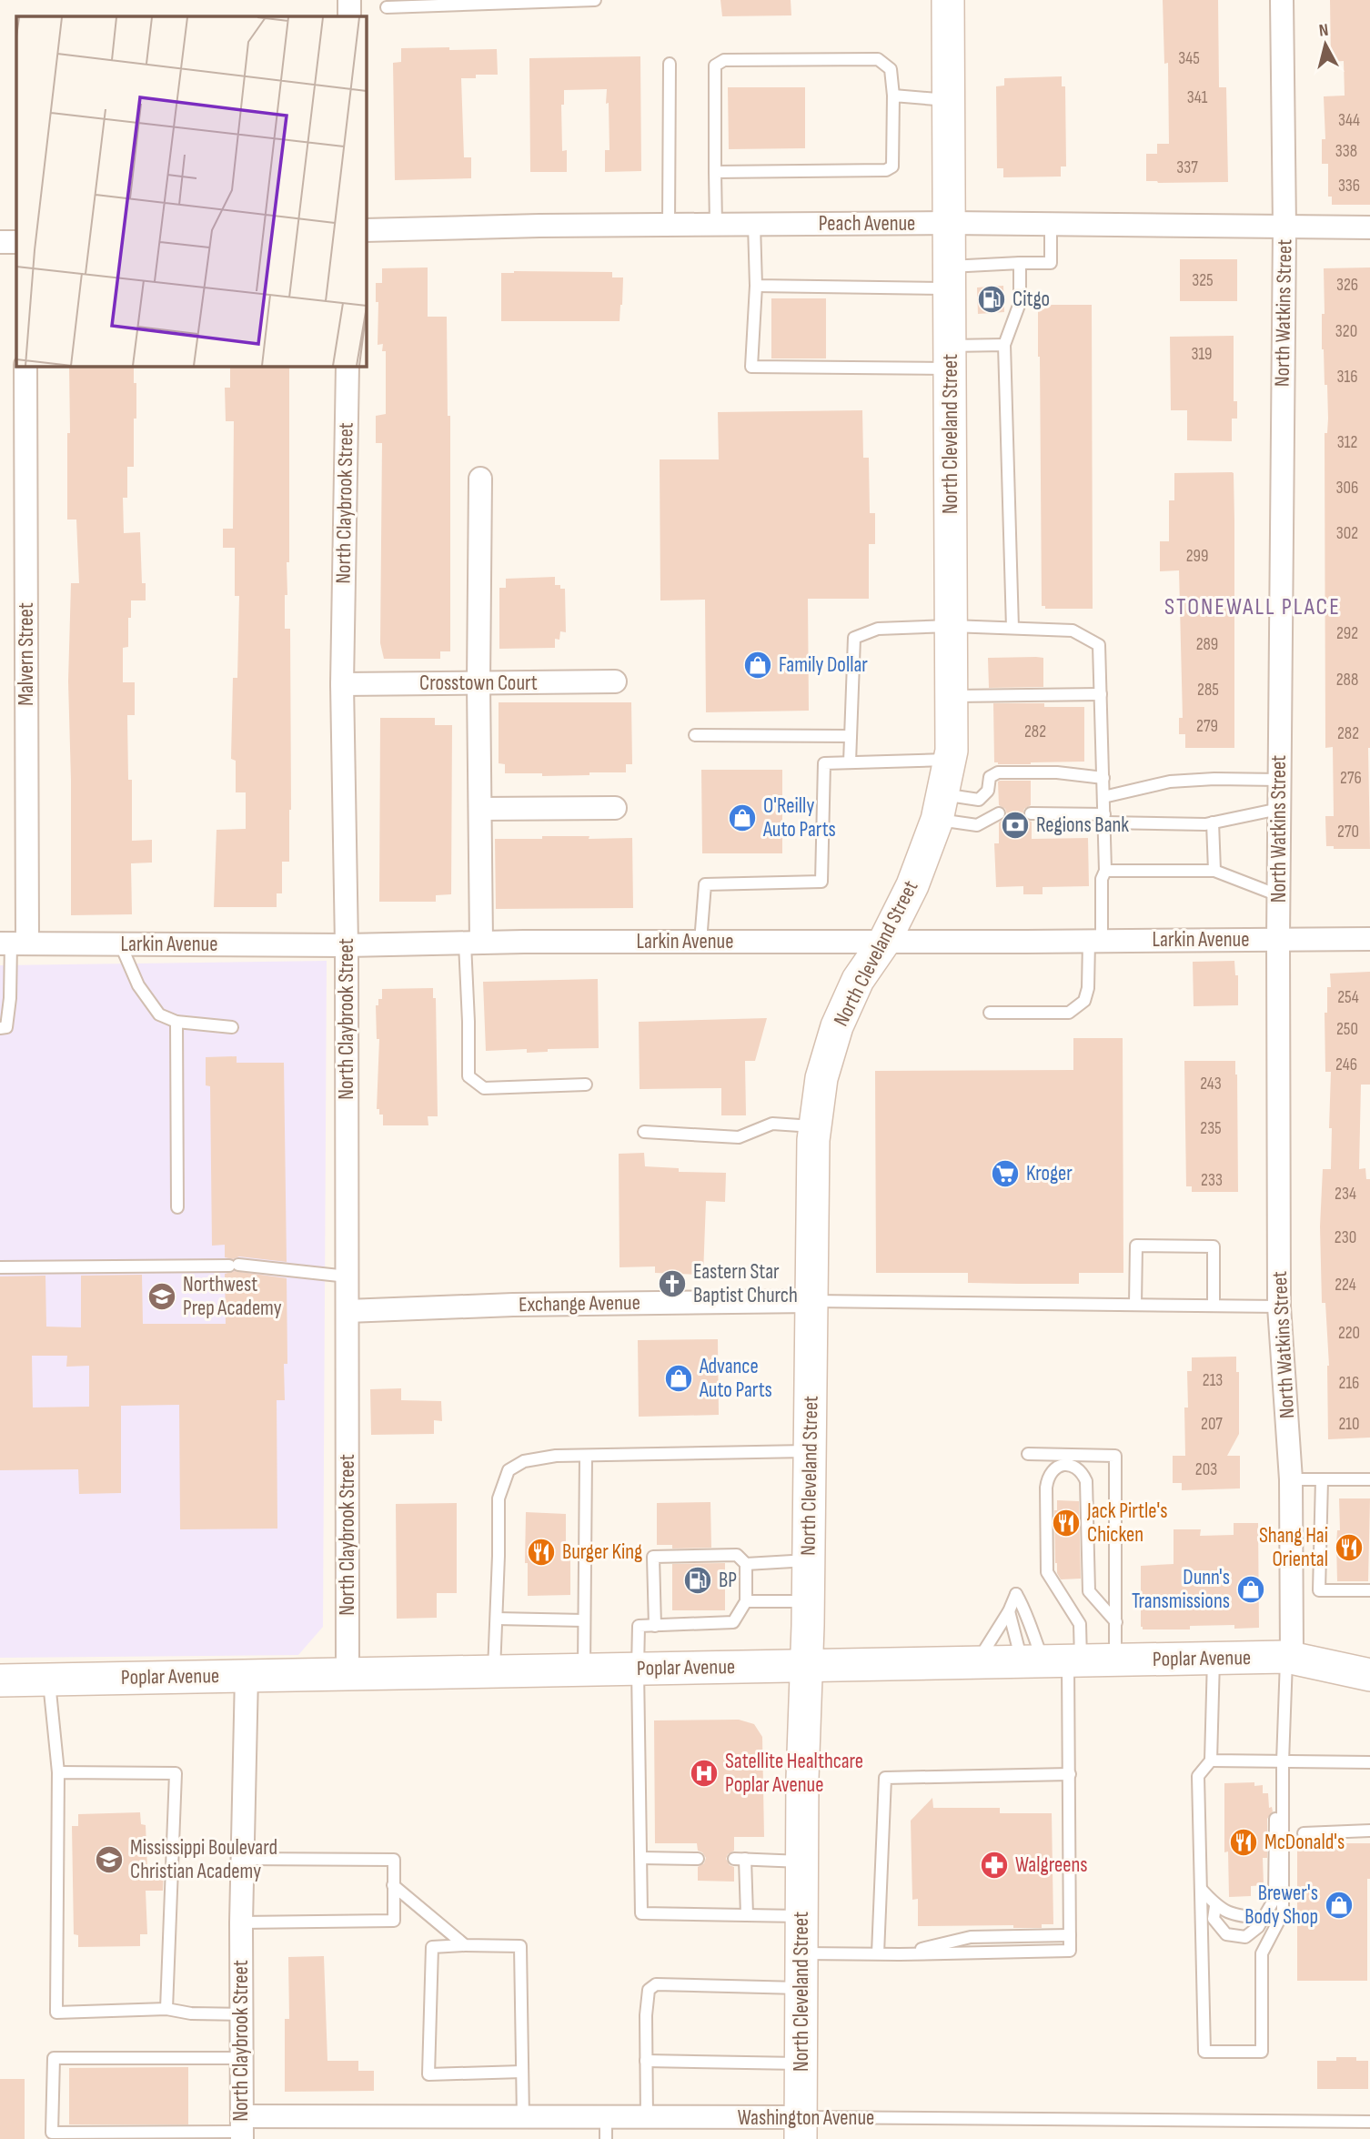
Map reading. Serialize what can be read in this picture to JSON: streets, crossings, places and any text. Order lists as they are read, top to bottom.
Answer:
{
  "streets": {
    "main road": ["North Cleveland Street", "Poplar Avenue"],
    "street": [
      "Peach Avenue",
      "North Watkins Street",
      "North Claybrook Street",
      "Malvern Street",
      "Crosstown Court",
      "Larkin Avenue",
      "Exchange Avenue",
      "Washington Avenue"
    ]
  },
  "crossings": [
    ["Peach Avenue", "North Watkins Street"],
    ["Peach Avenue", "North Cleveland Street"],
    ["North Watkins Street", "Larkin Avenue"],
    ["North Watkins Street", "Poplar Avenue"],
    ["North Cleveland Street", "Larkin Avenue"],
    ["North Cleveland Street", "Exchange Avenue"],
    ["North Cleveland Street", "Poplar Avenue"],
    ["North Cleveland Street", "Washington Avenue"],
    ["North Claybrook Street", "Crosstown Court"],
    ["North Claybrook Street", "Larkin Avenue"],
    ["North Claybrook Street", "Exchange Avenue"],
    ["North Claybrook Street", "Poplar Avenue"],
    ["North Claybrook Street", "Washington Avenue"],
    ["Malvern Street", "Larkin Avenue"]
  ],
  "districts": ["STONEWALL PLACE"],
  "places": {
    "fuel station": ["Citgo", "BP"],
    "shop": [
      "Family Dollar",
      "O'Reilly Auto Parts",
      "Advance Auto Parts",
      "Dunn's Transmissions",
      "Brewer's Body Shop"
    ],
    "bank": ["Regions Bank"],
    "supermarket": ["Kroger"],
    "church": ["Eastern Star Baptist Church"],
    "school or university": ["Northwest Prep Academy", "Mississippi Boulevard Christian Academy"],
    "restaurant": [
      "Jack Pirtle's Chicken",
      "Shang Hai Oriental",
      "Burger King",
      "McDonald's"
    ],
    "hospital": ["Satellite Healthcare Poplar Avenue"],
    "pharmacy": ["Walgreens"]
  },
  "house_numbers": [
    "345",
    "341",
    "344",
    "338",
    "337",
    "336",
    "325",
    "326",
    "320",
    "319",
    "316",
    "312",
    "306",
    "302",
    "299",
    "292",
    "289",
    "288",
    "285",
    "279",
    "282",
    "282",
    "276",
    "270",
    "254",
    "250",
    "246",
    "243",
    "235",
    "233",
    "234",
    "230",
    "224",
    "220",
    "213",
    "216",
    "207",
    "210",
    "203"
  ],
  "north": "top"
}
